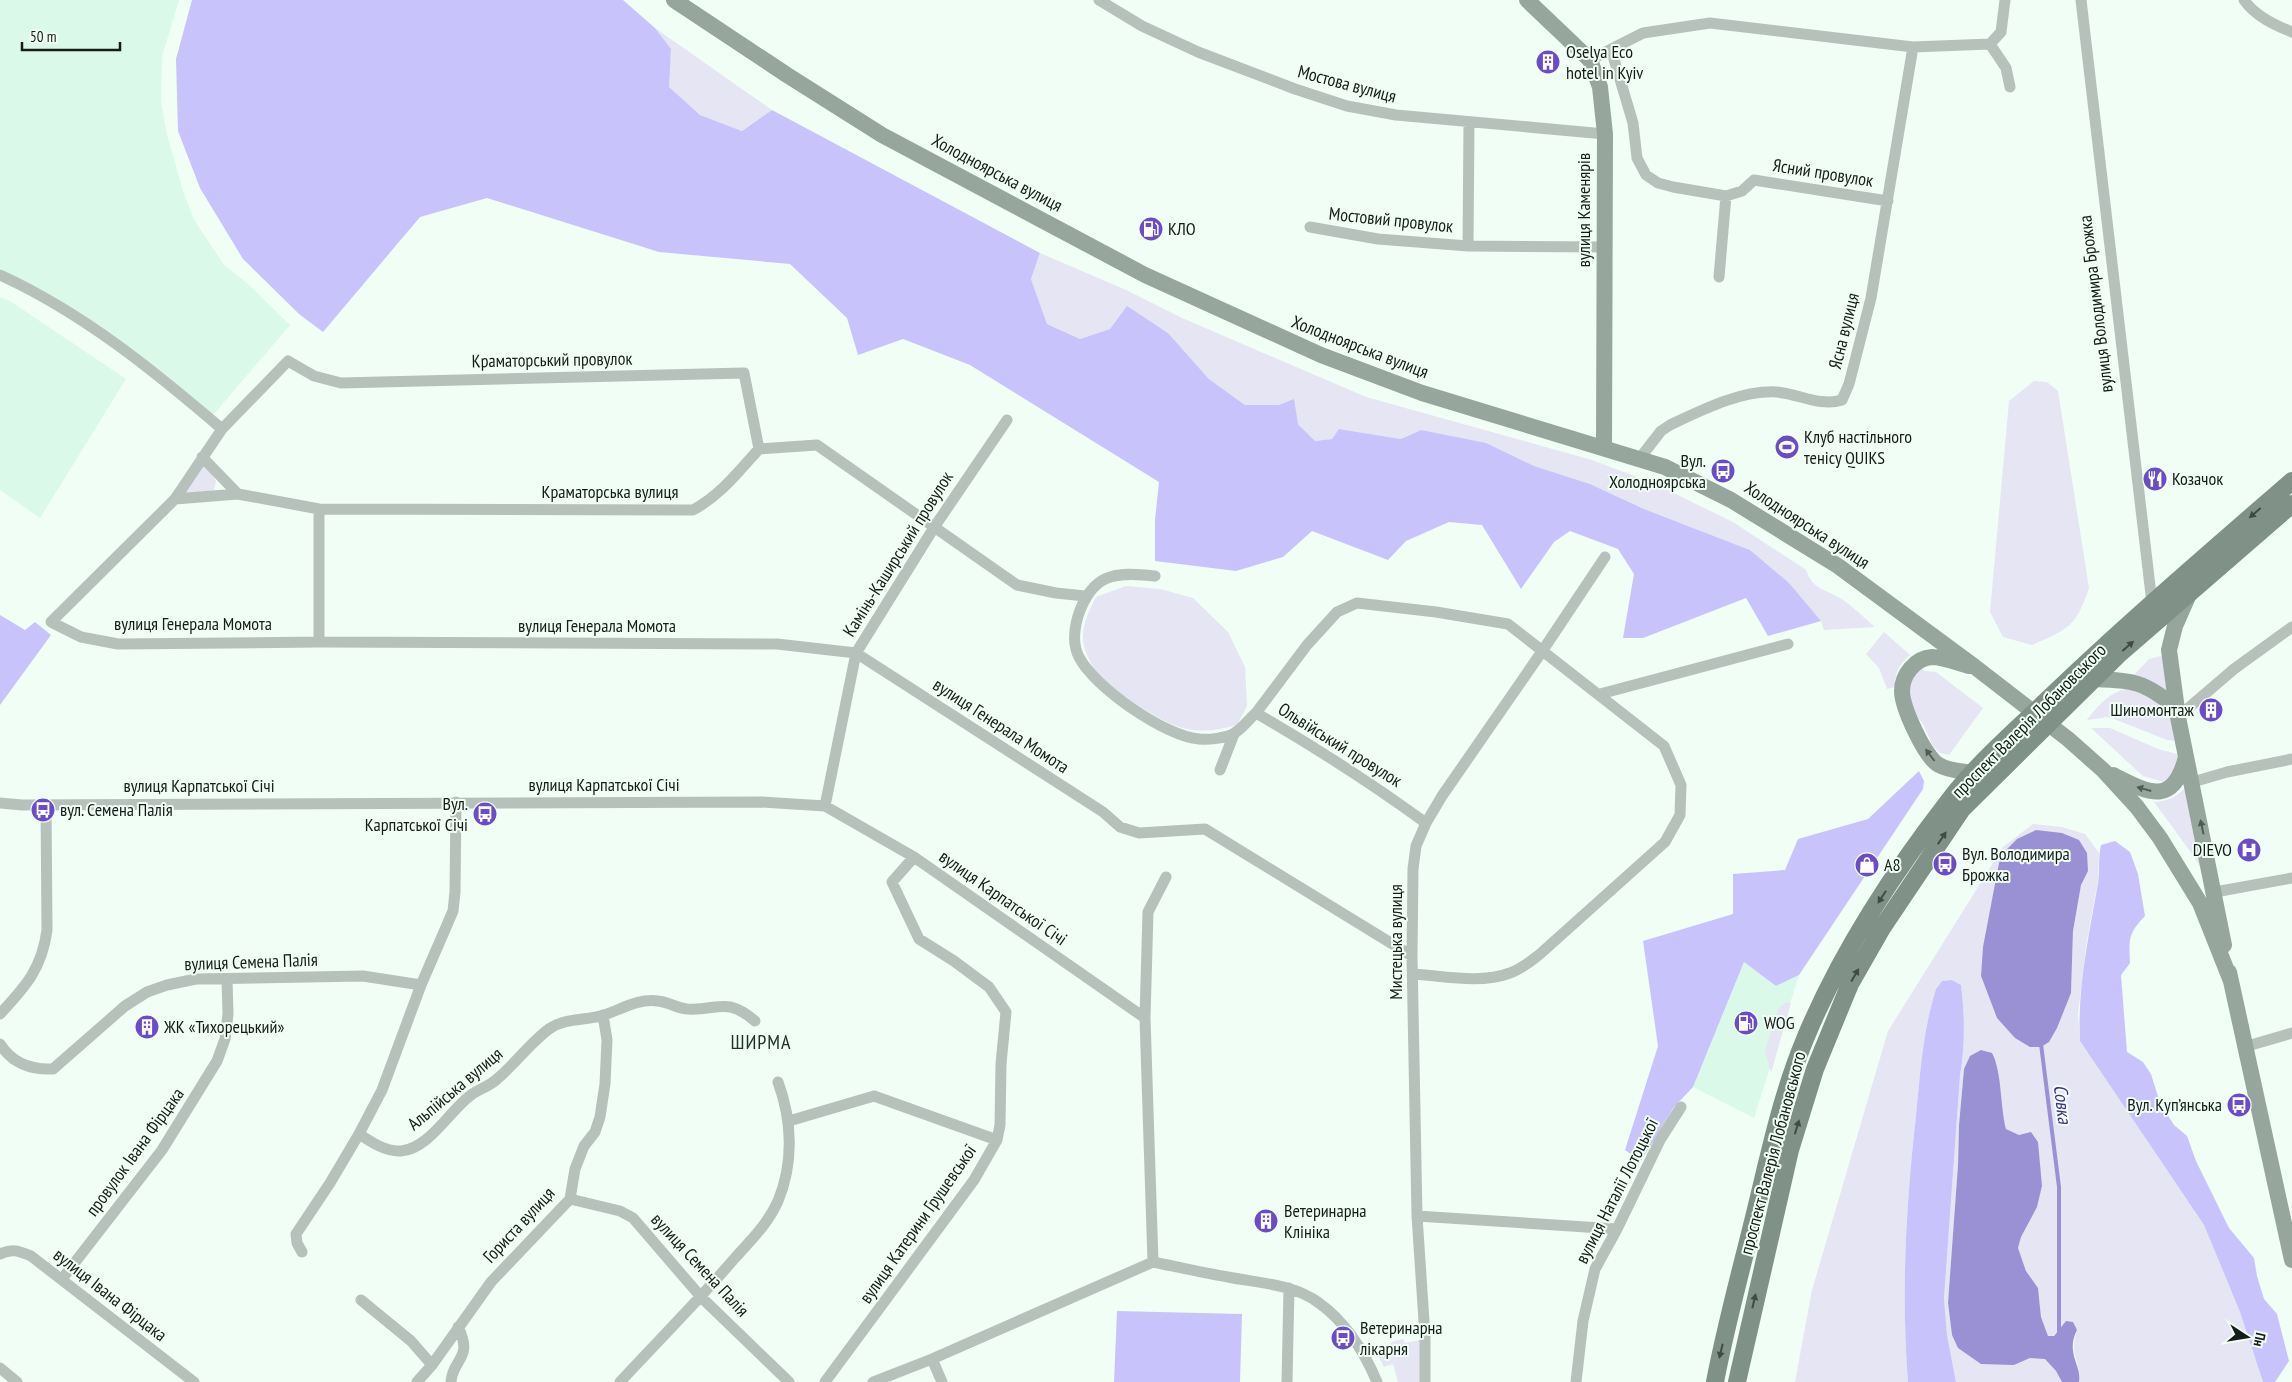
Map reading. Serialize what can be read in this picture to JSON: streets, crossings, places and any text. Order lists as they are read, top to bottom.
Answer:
{
  "streets": {
    "main road": ["Холодноярська вулиця", "вулиця Каменярів", "проспект Валерія Лобановського"],
    "street": [
      "Мостова вулиця",
      "Ясний провулок",
      "Мостовий провулок",
      "вулиця Володимира Брожка",
      "Ясна вулиця",
      "Краматорський провулок",
      "Краматорська вулиця",
      "Камінь-Каширський провулок",
      "вулиця Генерала Момота",
      "Ольвійський провулок",
      "вулиця Карпатської Січі",
      "Мистецька вулиця",
      "вулиця Семена Палія",
      "Альпійська вулиця",
      "провулок Івана Фірцака",
      "вулиця Наталії Лотоцької",
      "вулиця Катерини Грушевської",
      "Гориста вулиця",
      "вулиця Івана Фірцака"
    ]
  },
  "crossings": [
    ["Мостова вулиця", "вулиця Каменярів"],
    ["Мостова вулиця", "Мостовий провулок"],
    ["Холодноярська вулиця", "вулиця Каменярів"],
    ["Холодноярська вулиця", "Ясна вулиця"],
    ["Холодноярська вулиця", "проспект Валерія Лобановського"],
    ["Ясний провулок", "Ясна вулиця"],
    ["вулиця Каменярів", "Мостовий провулок"],
    ["вулиця Володимира Брожка", "проспект Валерія Лобановського"],
    ["Краматорський провулок", "Краматорська вулиця"],
    ["Краматорський провулок", "вулиця Генерала Момота"],
    ["Краматорська вулиця", "вулиця Генерала Момота"],
    ["Камінь-Каширський провулок", "вулиця Генерала Момота"],
    ["Камінь-Каширський провулок", "вулиця Карпатської Січі"],
    ["вулиця Генерала Момота", "Мистецька вулиця"],
    ["Ольвійський провулок", "Мистецька вулиця"],
    ["вулиця Карпатської Січі", "вулиця Катерини Грушевської"],
    ["вулиця Семена Палія", "провулок Івана Фірцака"],
    ["вулиця Семена Палія", "Гориста вулиця"],
    ["Альпійська вулиця", "Гориста вулиця"],
    ["провулок Івана Фірцака", "вулиця Івана Фірцака"]
  ],
  "districts": ["ШИРМА"],
  "water": ["Совка"],
  "places": {
    "building": [
      "Oselya Eco hotel in Kyiv",
      "Шиномонтаж",
      "ЖК «Тихорецький»",
      "Ветеринарна Клініка"
    ],
    "fuel station": ["КЛО", "WOG"],
    "sports": ["Клуб настільного тенісу QUIKS"],
    "bus stop": [
      "Вул. Холодноярська",
      "вул. Семена Палія",
      "Вул. Карпатської Січі",
      "Вул. Володимира Брожка",
      "Вул. Куп’янська",
      "Ветеринарна лікарня"
    ],
    "restaurant": ["Козачок"],
    "hospital": ["DIEVO"],
    "shop": ["А8"]
  },
  "scale_bar": "50 m",
  "north": "right"
}
